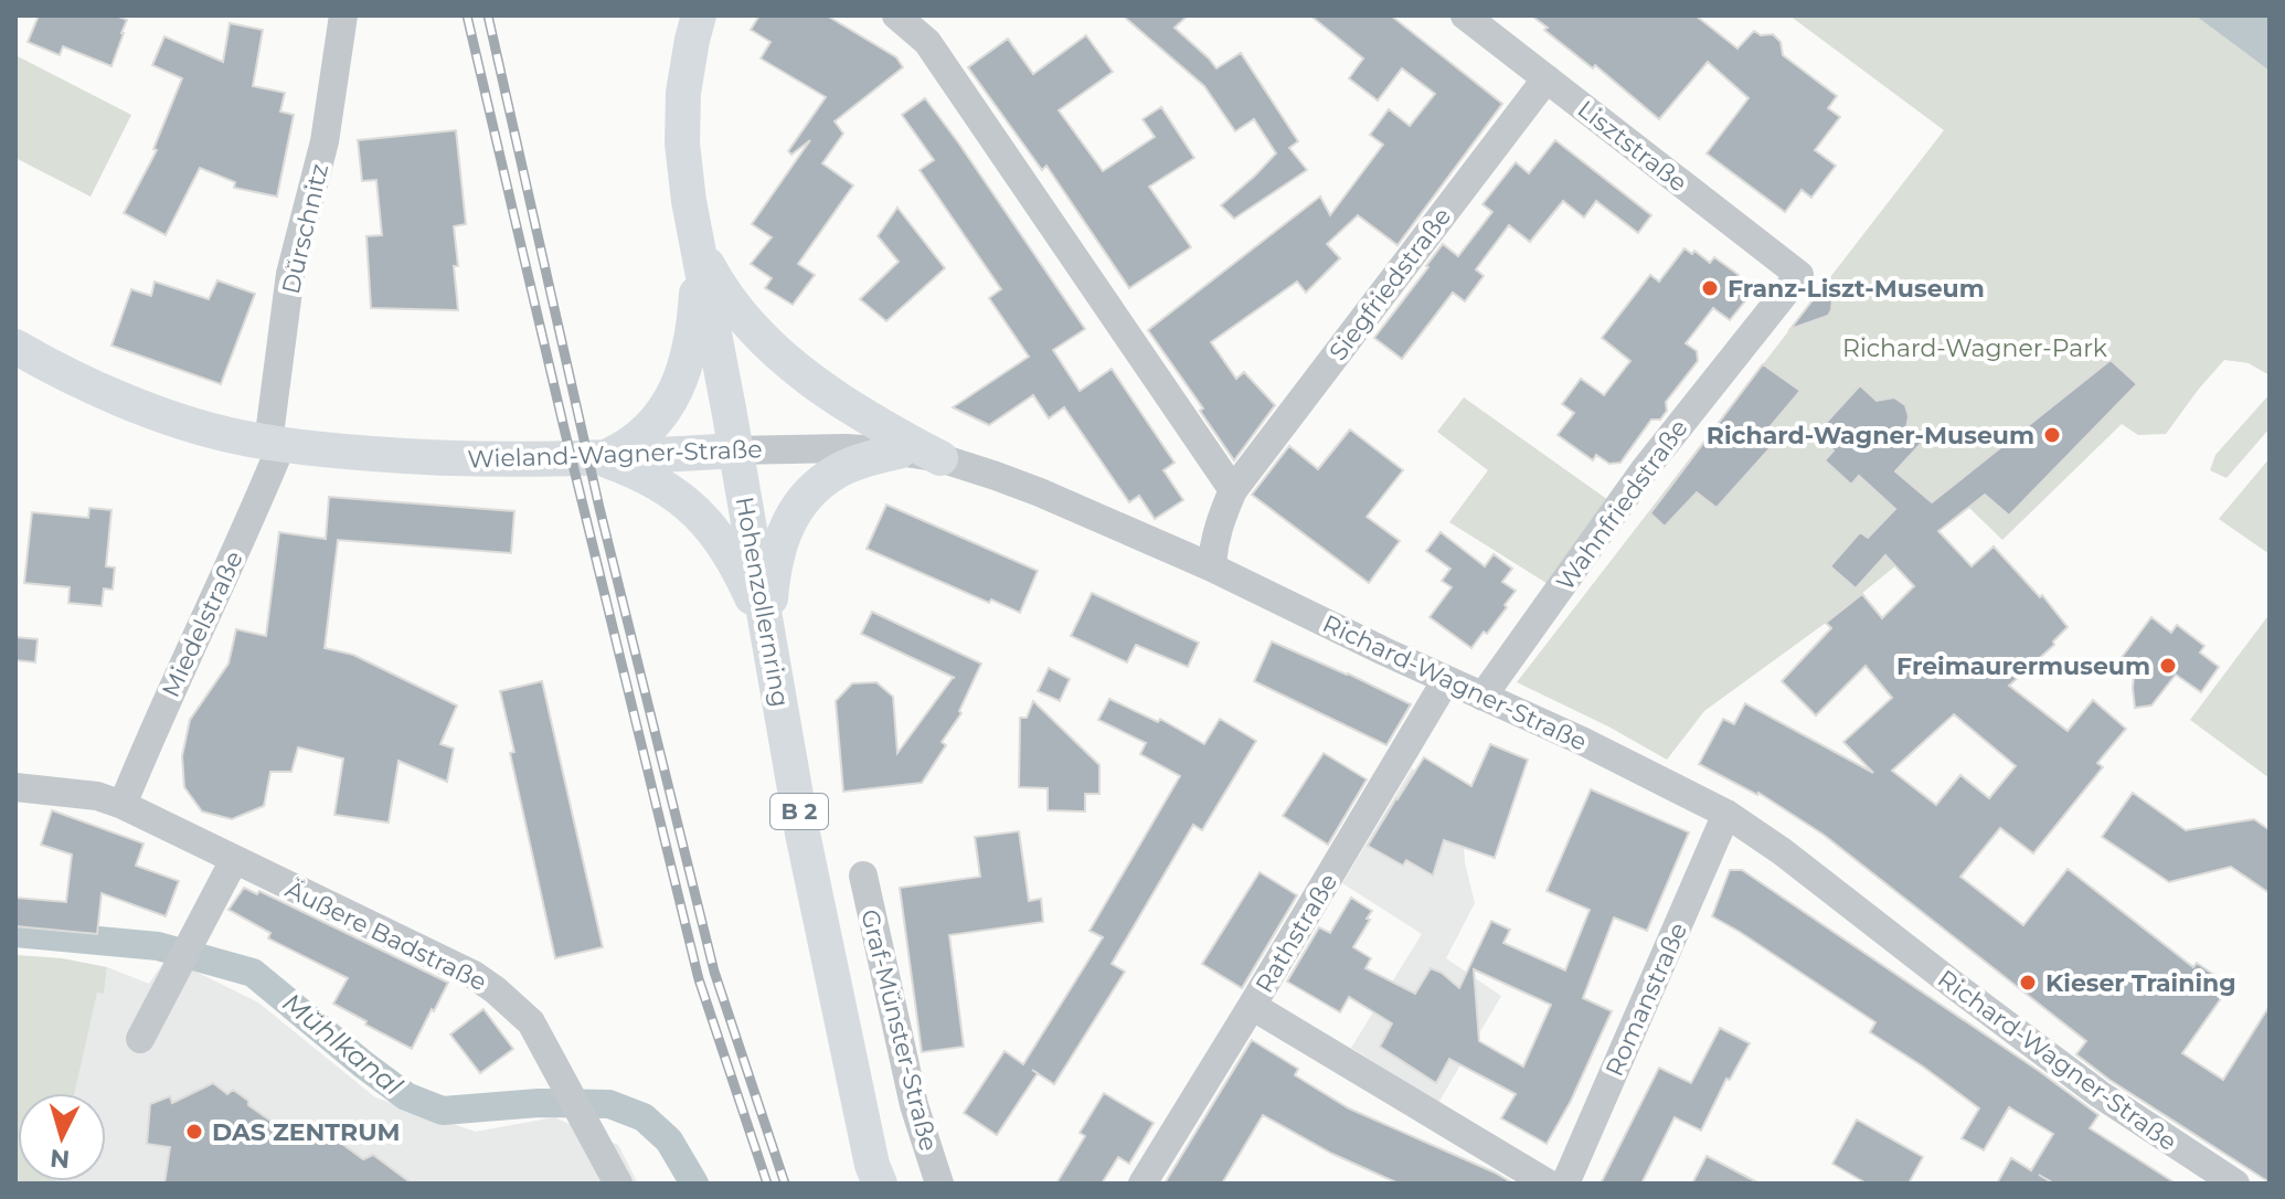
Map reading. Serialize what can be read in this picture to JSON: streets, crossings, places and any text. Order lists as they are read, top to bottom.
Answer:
{
  "streets": {
    "main road": ["Wieland-Wagner-Straße", "Hohenzollernring", "B 2"],
    "street": [
      "Lisztstraße",
      "Dürschnitz",
      "Siegfriedstraße",
      "Wahnfriedstraße",
      "Miedelstraße",
      "Richard-Wagner-Straße",
      "Rathstraße",
      "Äußere Badstraße",
      "Romanstraße",
      "Graf-Münster-Straße"
    ]
  },
  "crossings": [
    ["Lisztstraße", "Siegfriedstraße"],
    ["Lisztstraße", "Wahnfriedstraße"],
    ["Dürschnitz", "Wieland-Wagner-Straße"],
    ["Dürschnitz", "Miedelstraße"],
    ["Wieland-Wagner-Straße", "Hohenzollernring"],
    ["Wieland-Wagner-Straße", "Miedelstraße"],
    ["Wieland-Wagner-Straße", "Richard-Wagner-Straße"],
    ["Wahnfriedstraße", "Richard-Wagner-Straße"],
    ["Miedelstraße", "Äußere Badstraße"],
    ["Richard-Wagner-Straße", "Rathstraße"],
    ["Richard-Wagner-Straße", "Romanstraße"]
  ],
  "water": ["Mühlkanal"],
  "parks": ["Richard-Wagner-Park"],
  "places": [
    "Franz-Liszt-Museum",
    "Richard-Wagner-Museum",
    "Freimaurermuseum",
    "Kieser Training",
    "DAS ZENTRUM"
  ],
  "north": "bottom"
}
